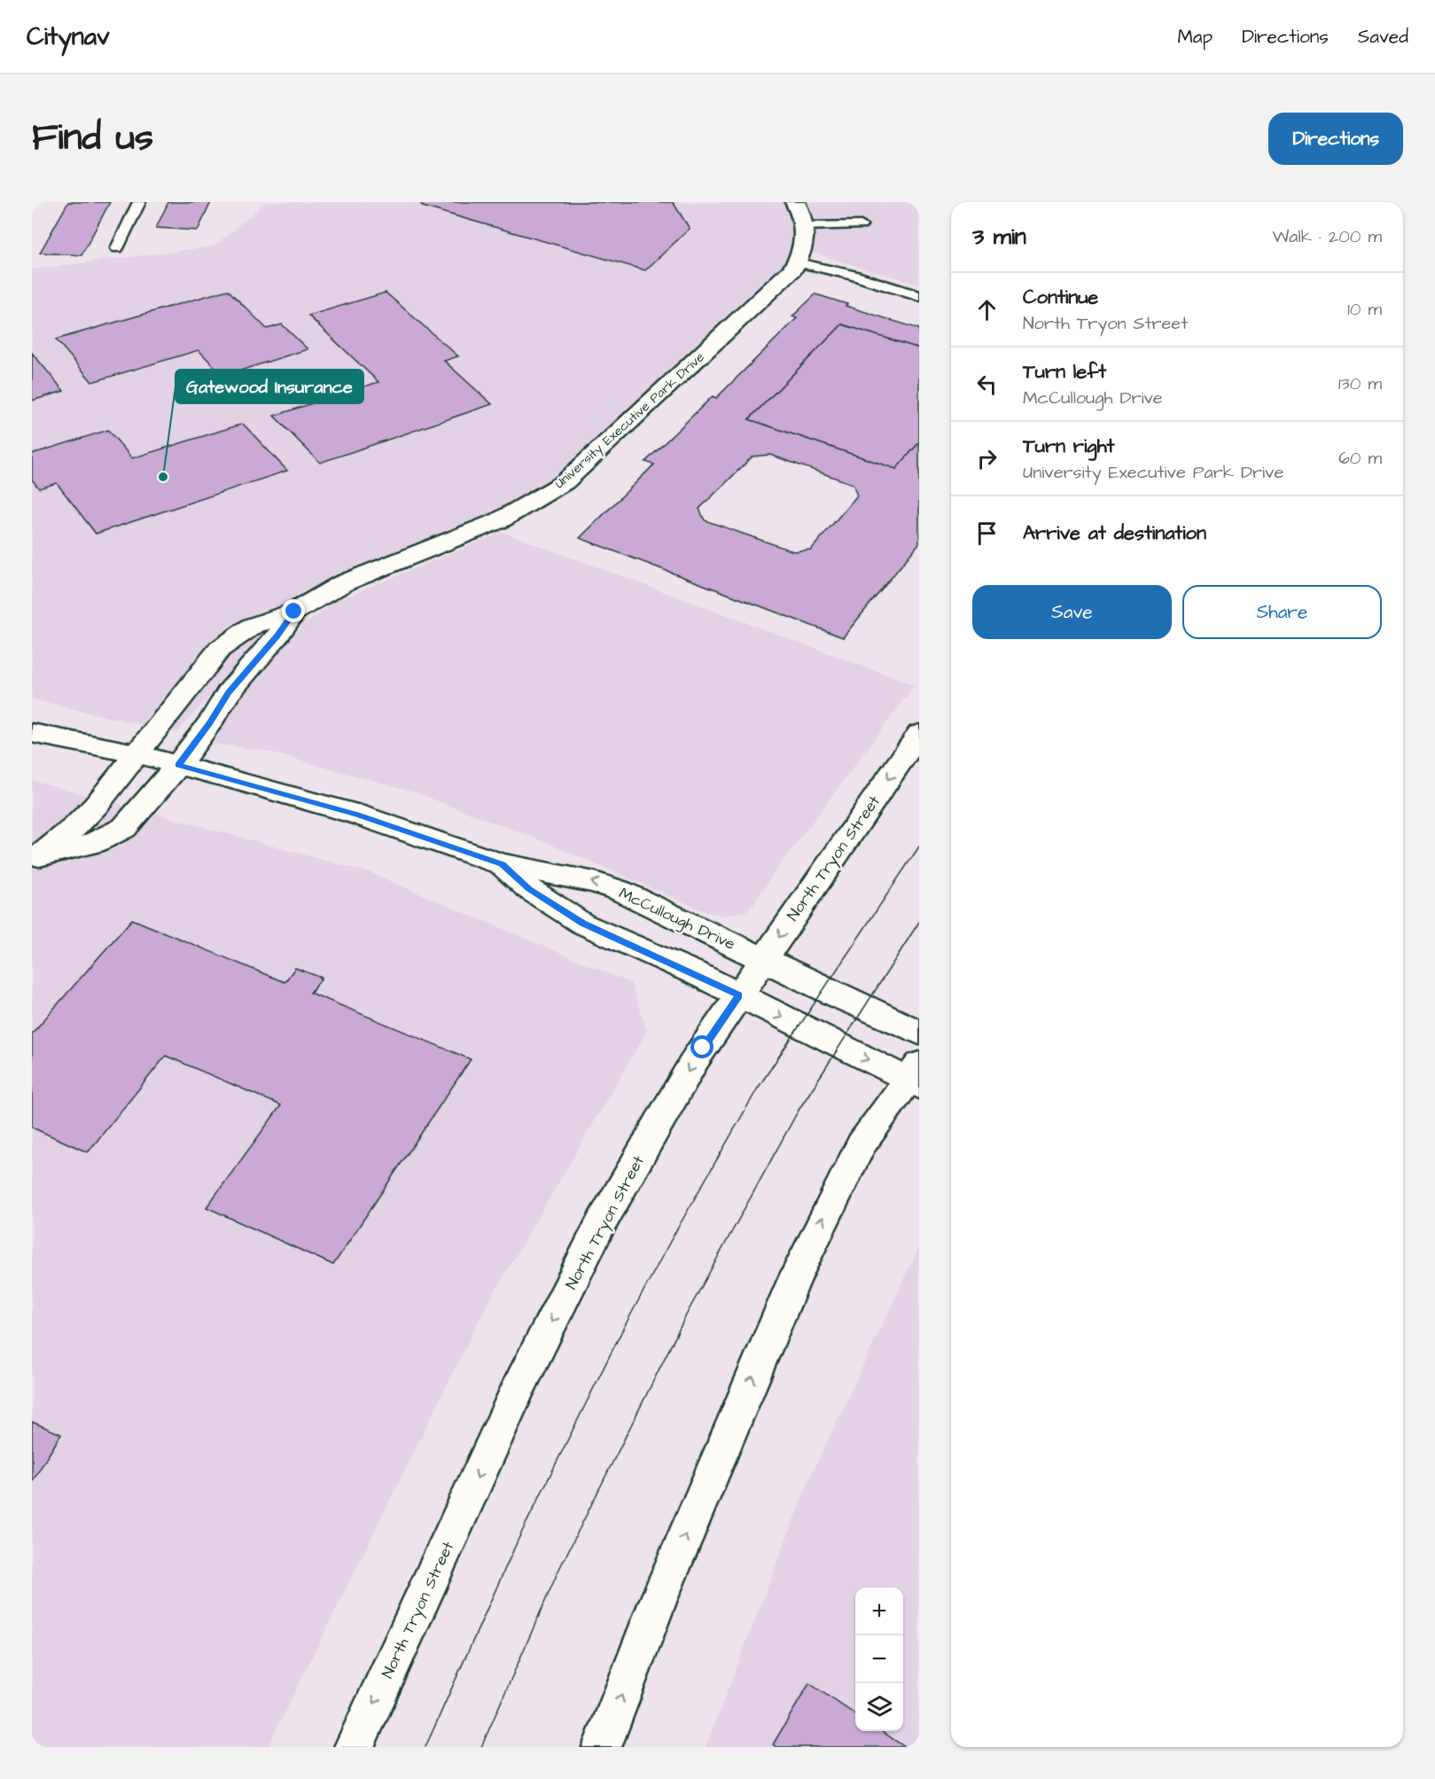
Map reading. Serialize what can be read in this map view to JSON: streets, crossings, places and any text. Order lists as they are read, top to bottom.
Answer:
{
  "streets": {
    "street": ["University Executive Park Drive", "North Tryon Street", "McCullough Drive"]
  },
  "crossings": [
    ["University Executive Park Drive", "McCullough Drive"],
    ["North Tryon Street", "McCullough Drive"]
  ],
  "places": ["Gatewood Insurance"],
  "page": {
    "header": "Citynav",
    "nav": ["Map", "Directions", "Saved"],
    "title": "Find us",
    "buttons": [
      "Directions",
      ["Save", "Share"]
    ],
    "heading": ["3 min", "Walk · 200 m"],
    "list": [
      ["Continue", "North Tryon Street", "10 m"],
      ["Turn left", "McCullough Drive", "130 m"],
      ["Turn right", "University Executive Park Drive", "60 m"],
      "Arrive at destination"
    ],
    "map_buttons": ["+", "−"]
  }
}
